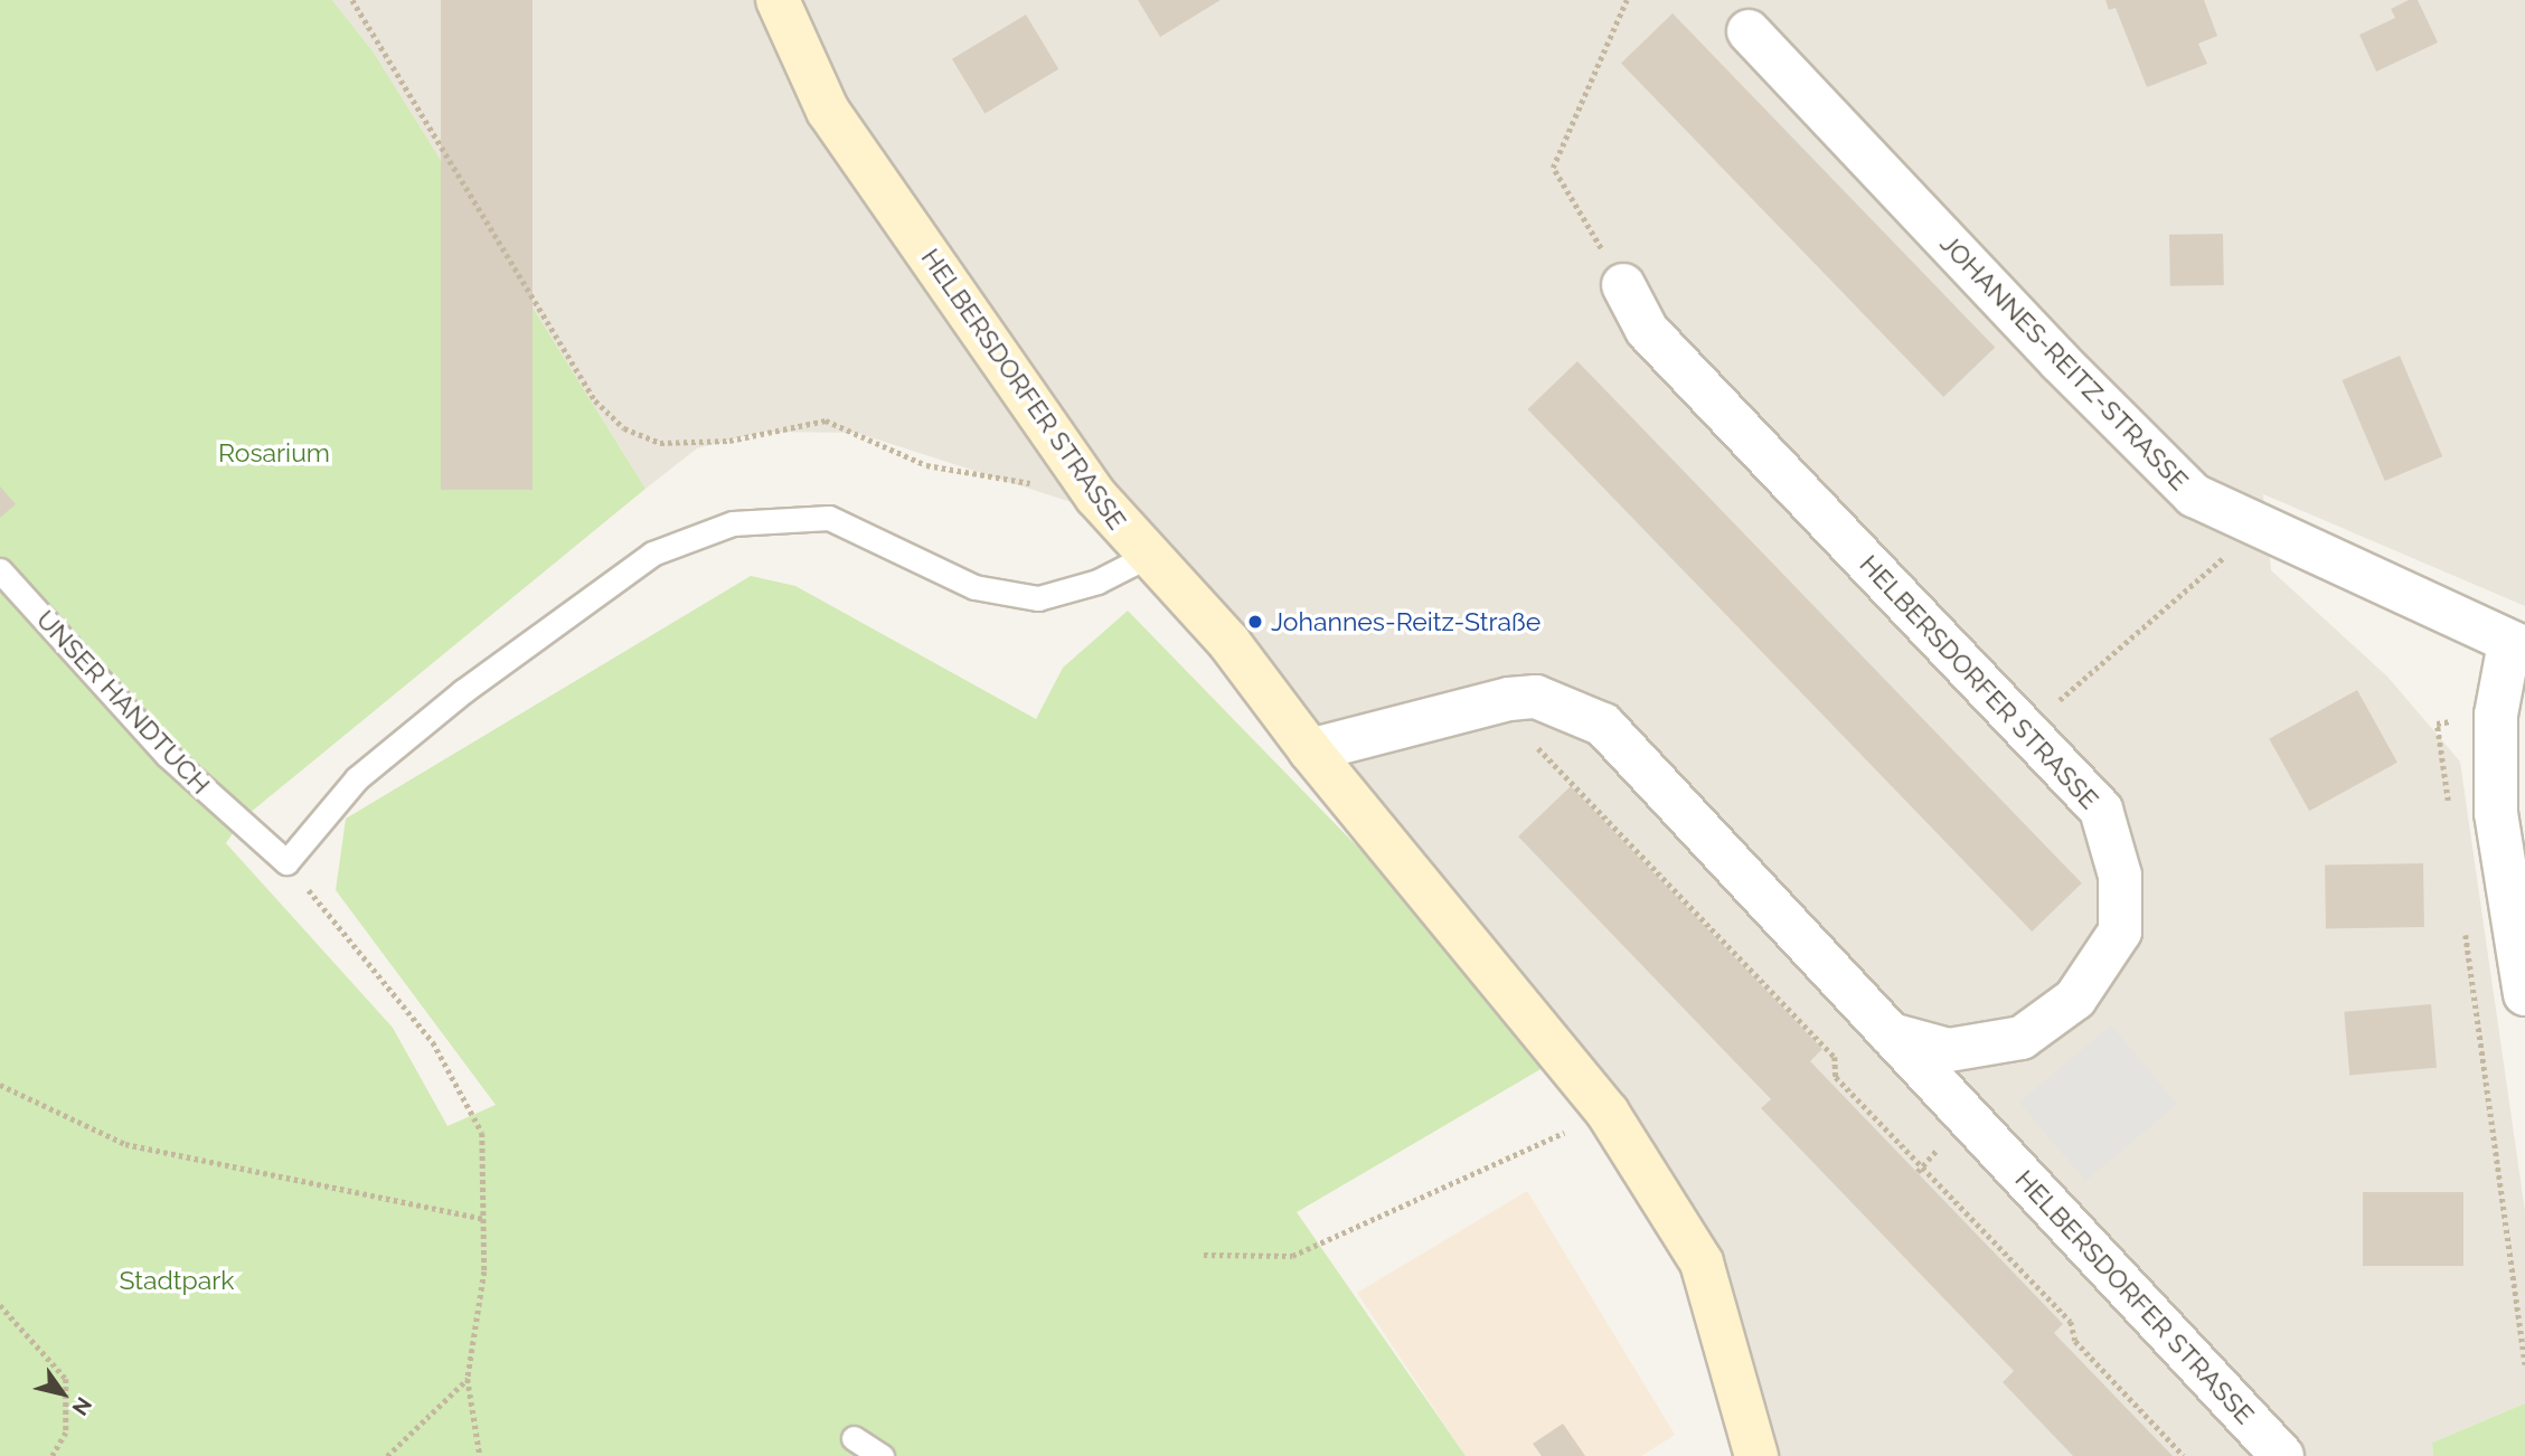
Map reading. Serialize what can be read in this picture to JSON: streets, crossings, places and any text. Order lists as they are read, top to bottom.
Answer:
{
  "streets": {
    "street": ["JOHANNES-REITZ-STRASSE", "HELBERSDORFER STRASSE"],
    "lane": ["UNSER HANDTUCH"]
  },
  "parks": ["Rosarium", "Stadtpark"],
  "places": ["Johannes-Reitz-Straße"],
  "north": "bottom right"
}
